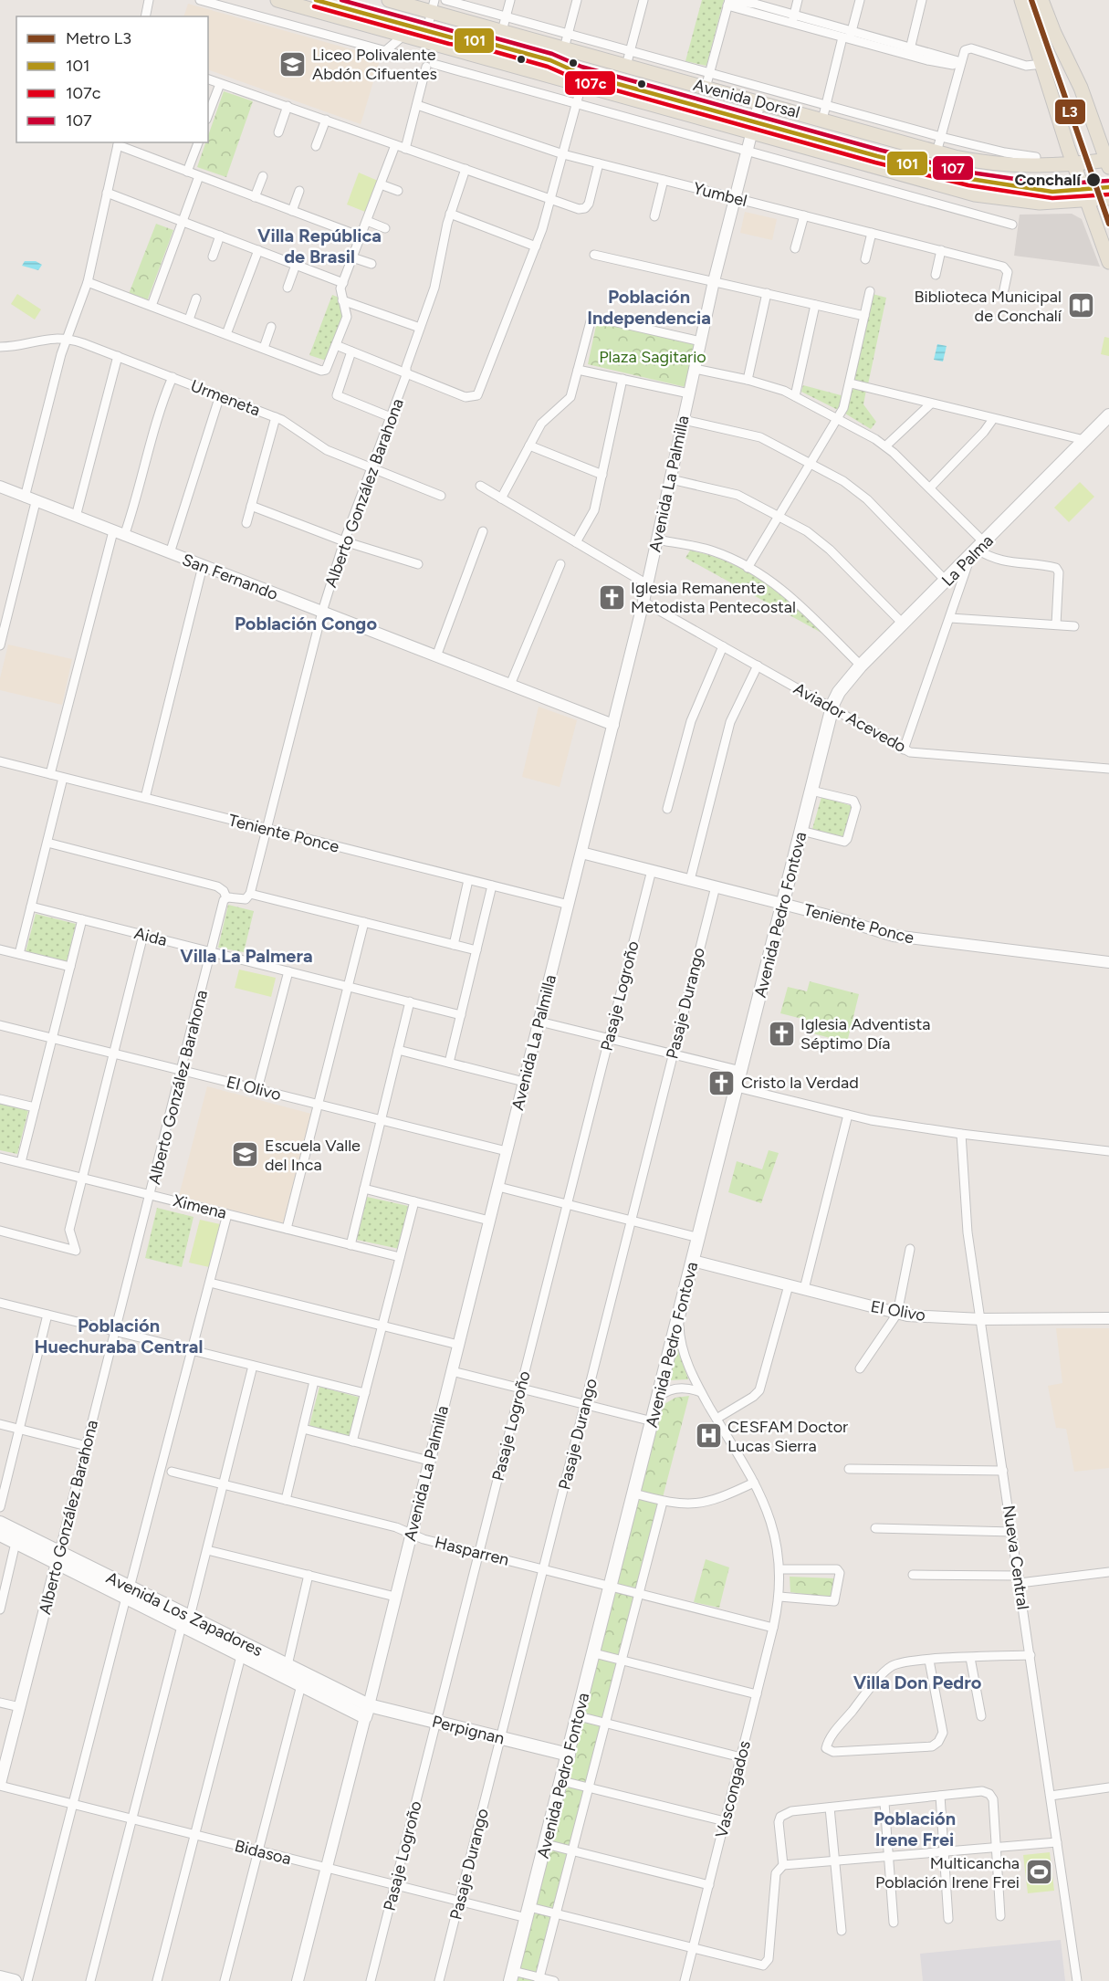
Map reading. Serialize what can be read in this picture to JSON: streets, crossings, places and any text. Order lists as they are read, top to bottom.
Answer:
{
  "streets": {
    "main road": [
      "Avenida Dorsal",
      "La Palma",
      "Avenida Pedro Fontova",
      "Avenida Los Zapadores",
      "Perpignan"
    ],
    "street": [
      "Yumbel",
      "Urmeneta",
      "Avenida La Palmilla",
      "Alberto González Barahona",
      "San Fernando",
      "Aviador Acevedo",
      "Teniente Ponce",
      "Aida",
      "Pasaje Logroño",
      "Pasaje Durango",
      "El Olivo",
      "Ximena",
      "Hasparren",
      "Nueva Central",
      "Vascongados",
      "Bidasoa"
    ]
  },
  "crossings": [
    ["Avenida Dorsal", "Avenida La Palmilla"],
    ["Yumbel", "Avenida La Palmilla"],
    ["Urmeneta", "Alberto González Barahona"],
    ["Avenida La Palmilla", "San Fernando"],
    ["Avenida La Palmilla", "Aviador Acevedo"],
    ["Avenida La Palmilla", "Teniente Ponce"],
    ["Avenida La Palmilla", "El Olivo"],
    ["Avenida La Palmilla", "Hasparren"],
    ["Avenida La Palmilla", "Avenida Los Zapadores"],
    ["Avenida La Palmilla", "Perpignan"],
    ["Avenida La Palmilla", "Bidasoa"],
    ["Alberto González Barahona", "San Fernando"],
    ["Alberto González Barahona", "Teniente Ponce"],
    ["Alberto González Barahona", "Aida"],
    ["Alberto González Barahona", "El Olivo"],
    ["Alberto González Barahona", "Ximena"],
    ["Alberto González Barahona", "Avenida Los Zapadores"],
    ["Alberto González Barahona", "Bidasoa"],
    ["La Palma", "Aviador Acevedo"],
    ["La Palma", "Avenida Pedro Fontova"],
    ["Aviador Acevedo", "Avenida Pedro Fontova"],
    ["Teniente Ponce", "Avenida Pedro Fontova"],
    ["Teniente Ponce", "Pasaje Logroño"],
    ["Teniente Ponce", "Pasaje Durango"],
    ["Avenida Pedro Fontova", "El Olivo"],
    ["Avenida Pedro Fontova", "Hasparren"],
    ["Avenida Pedro Fontova", "Perpignan"],
    ["Avenida Pedro Fontova", "Vascongados"],
    ["Avenida Pedro Fontova", "Bidasoa"],
    ["Pasaje Logroño", "Hasparren"],
    ["Pasaje Logroño", "Perpignan"],
    ["Pasaje Logroño", "Bidasoa"],
    ["Pasaje Durango", "Hasparren"],
    ["Pasaje Durango", "Perpignan"],
    ["Pasaje Durango", "Bidasoa"],
    ["El Olivo", "Nueva Central"],
    ["Hasparren", "Vascongados"],
    ["Avenida Los Zapadores", "Perpignan"],
    ["Vascongados", "Bidasoa"]
  ],
  "districts": [
    "Villa República de Brasil",
    "Población Independencia",
    "Población Congo",
    "Villa La Palmera",
    "Población Huechuraba Central",
    "Villa Don Pedro",
    "Población Irene Frei"
  ],
  "parks": ["Plaza Sagitario"],
  "places": {
    "school or university": ["Liceo Polivalente Abdón Cifuentes", "Escuela Valle del Inca"],
    "other": ["Conchalí"],
    "library": ["Biblioteca Municipal de Conchalí"],
    "church": ["Iglesia Remanente Metodista Pentecostal", "Iglesia Adventista Séptimo Día", "Cristo la Verdad"],
    "hospital": ["CESFAM Doctor Lucas Sierra"],
    "sports": ["Multicancha Población Irene Frei"]
  },
  "lines": [
    "metro line L3",
    "transit line 101",
    "transit line 107",
    "transit line 107c"
  ],
  "legend": [
    "Metro L3",
    "101",
    "107c",
    "107"
  ]
}
